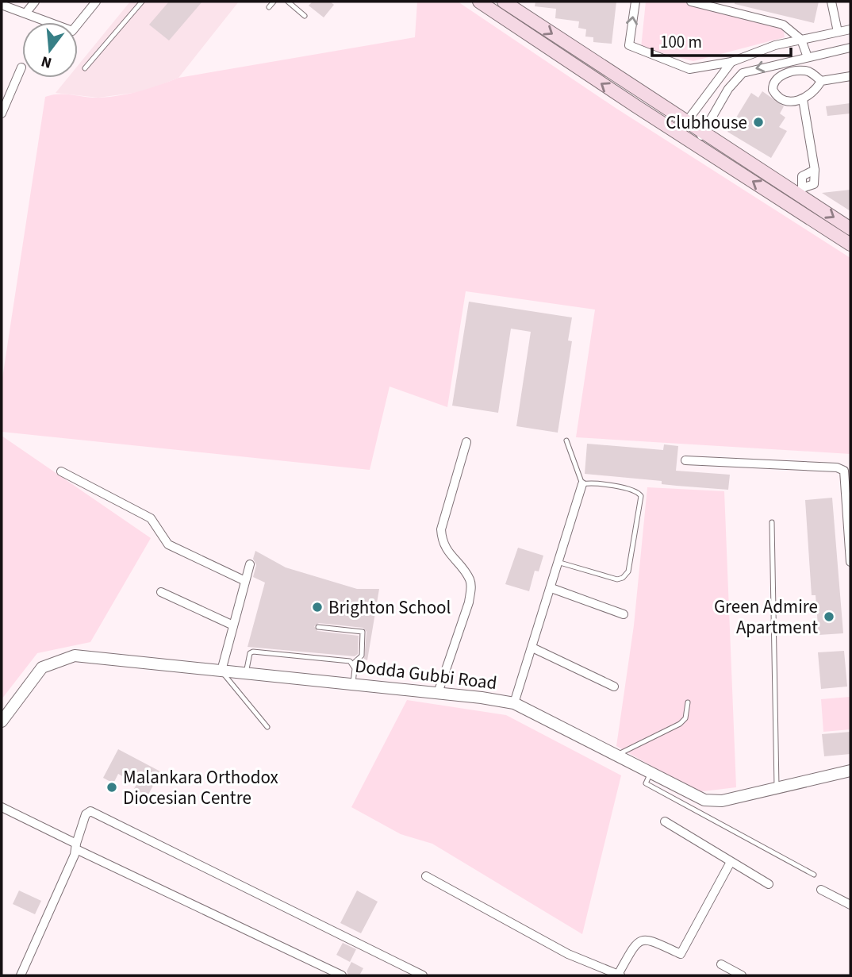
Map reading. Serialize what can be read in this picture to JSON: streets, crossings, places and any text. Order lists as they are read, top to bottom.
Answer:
{
  "streets": {
    "street": ["Dodda Gubbi Road"]
  },
  "places": [
    "Clubhouse",
    "Brighton School",
    "Green Admire Apartment",
    "Malankara Orthodox Diocesian Centre"
  ],
  "scale_bar": "100 m",
  "north": "bottom"
}
